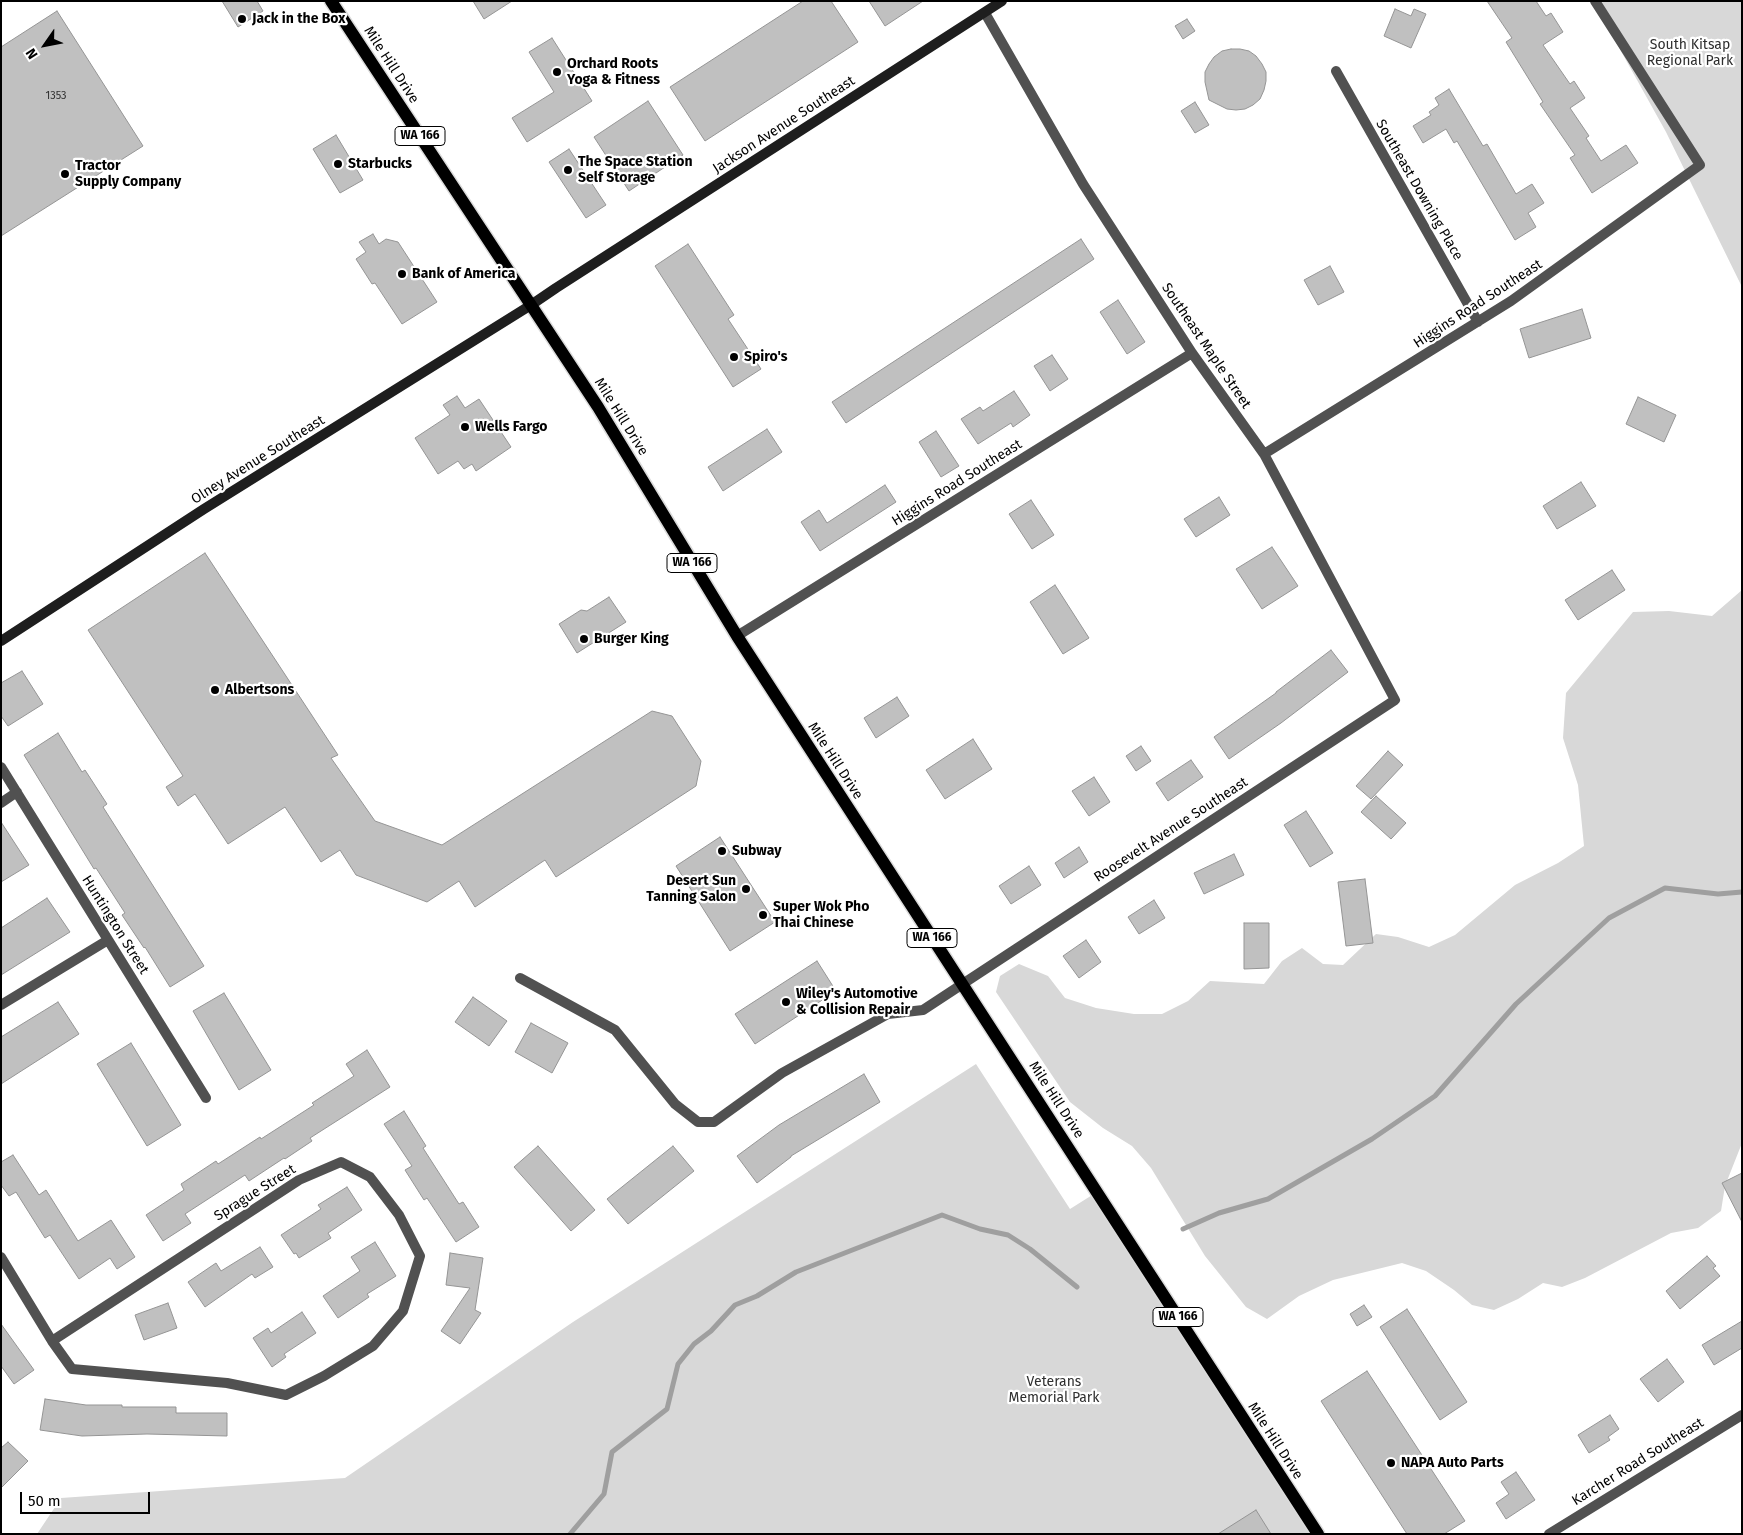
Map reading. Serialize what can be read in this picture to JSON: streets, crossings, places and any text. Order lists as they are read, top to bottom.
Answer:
{
  "streets": {
    "main road": [
      "Mile Hill Drive",
      "Jackson Avenue Southeast",
      "WA 166",
      "Olney Avenue Southeast"
    ],
    "street": [
      "Southeast Downing Place",
      "Higgins Road Southeast",
      "Southeast Maple Street",
      "Roosevelt Avenue Southeast",
      "Huntington Street",
      "Sprague Street",
      "Karcher Road Southeast"
    ]
  },
  "crossings": [
    ["Mile Hill Drive", "Jackson Avenue Southeast"],
    ["Mile Hill Drive", "Higgins Road Southeast"],
    ["Mile Hill Drive", "Olney Avenue Southeast"],
    ["Mile Hill Drive", "Roosevelt Avenue Southeast"],
    ["Jackson Avenue Southeast", "Southeast Maple Street"],
    ["Jackson Avenue Southeast", "Olney Avenue Southeast"],
    ["Southeast Downing Place", "Higgins Road Southeast"],
    ["Higgins Road Southeast", "Southeast Maple Street"],
    ["Southeast Maple Street", "Roosevelt Avenue Southeast"]
  ],
  "parks": ["South Kitsap Regional Park", "Veterans Memorial Park"],
  "places": [
    "Jack in the Box",
    "Orchard Roots Yoga & Fitness",
    "Starbucks",
    "The Space Station Self Storage",
    "Tractor Supply Company",
    "Bank of America",
    "Spiro's",
    "Wells Fargo",
    "Burger King",
    "Albertsons",
    "Subway",
    "Desert Sun Tanning Salon",
    "Super Wok Pho Thai Chinese",
    "Wiley's Automotive & Collision Repair",
    "NAPA Auto Parts"
  ],
  "house_numbers": ["1353"],
  "scale_bar": "50 m",
  "north": "bottom left"
}
